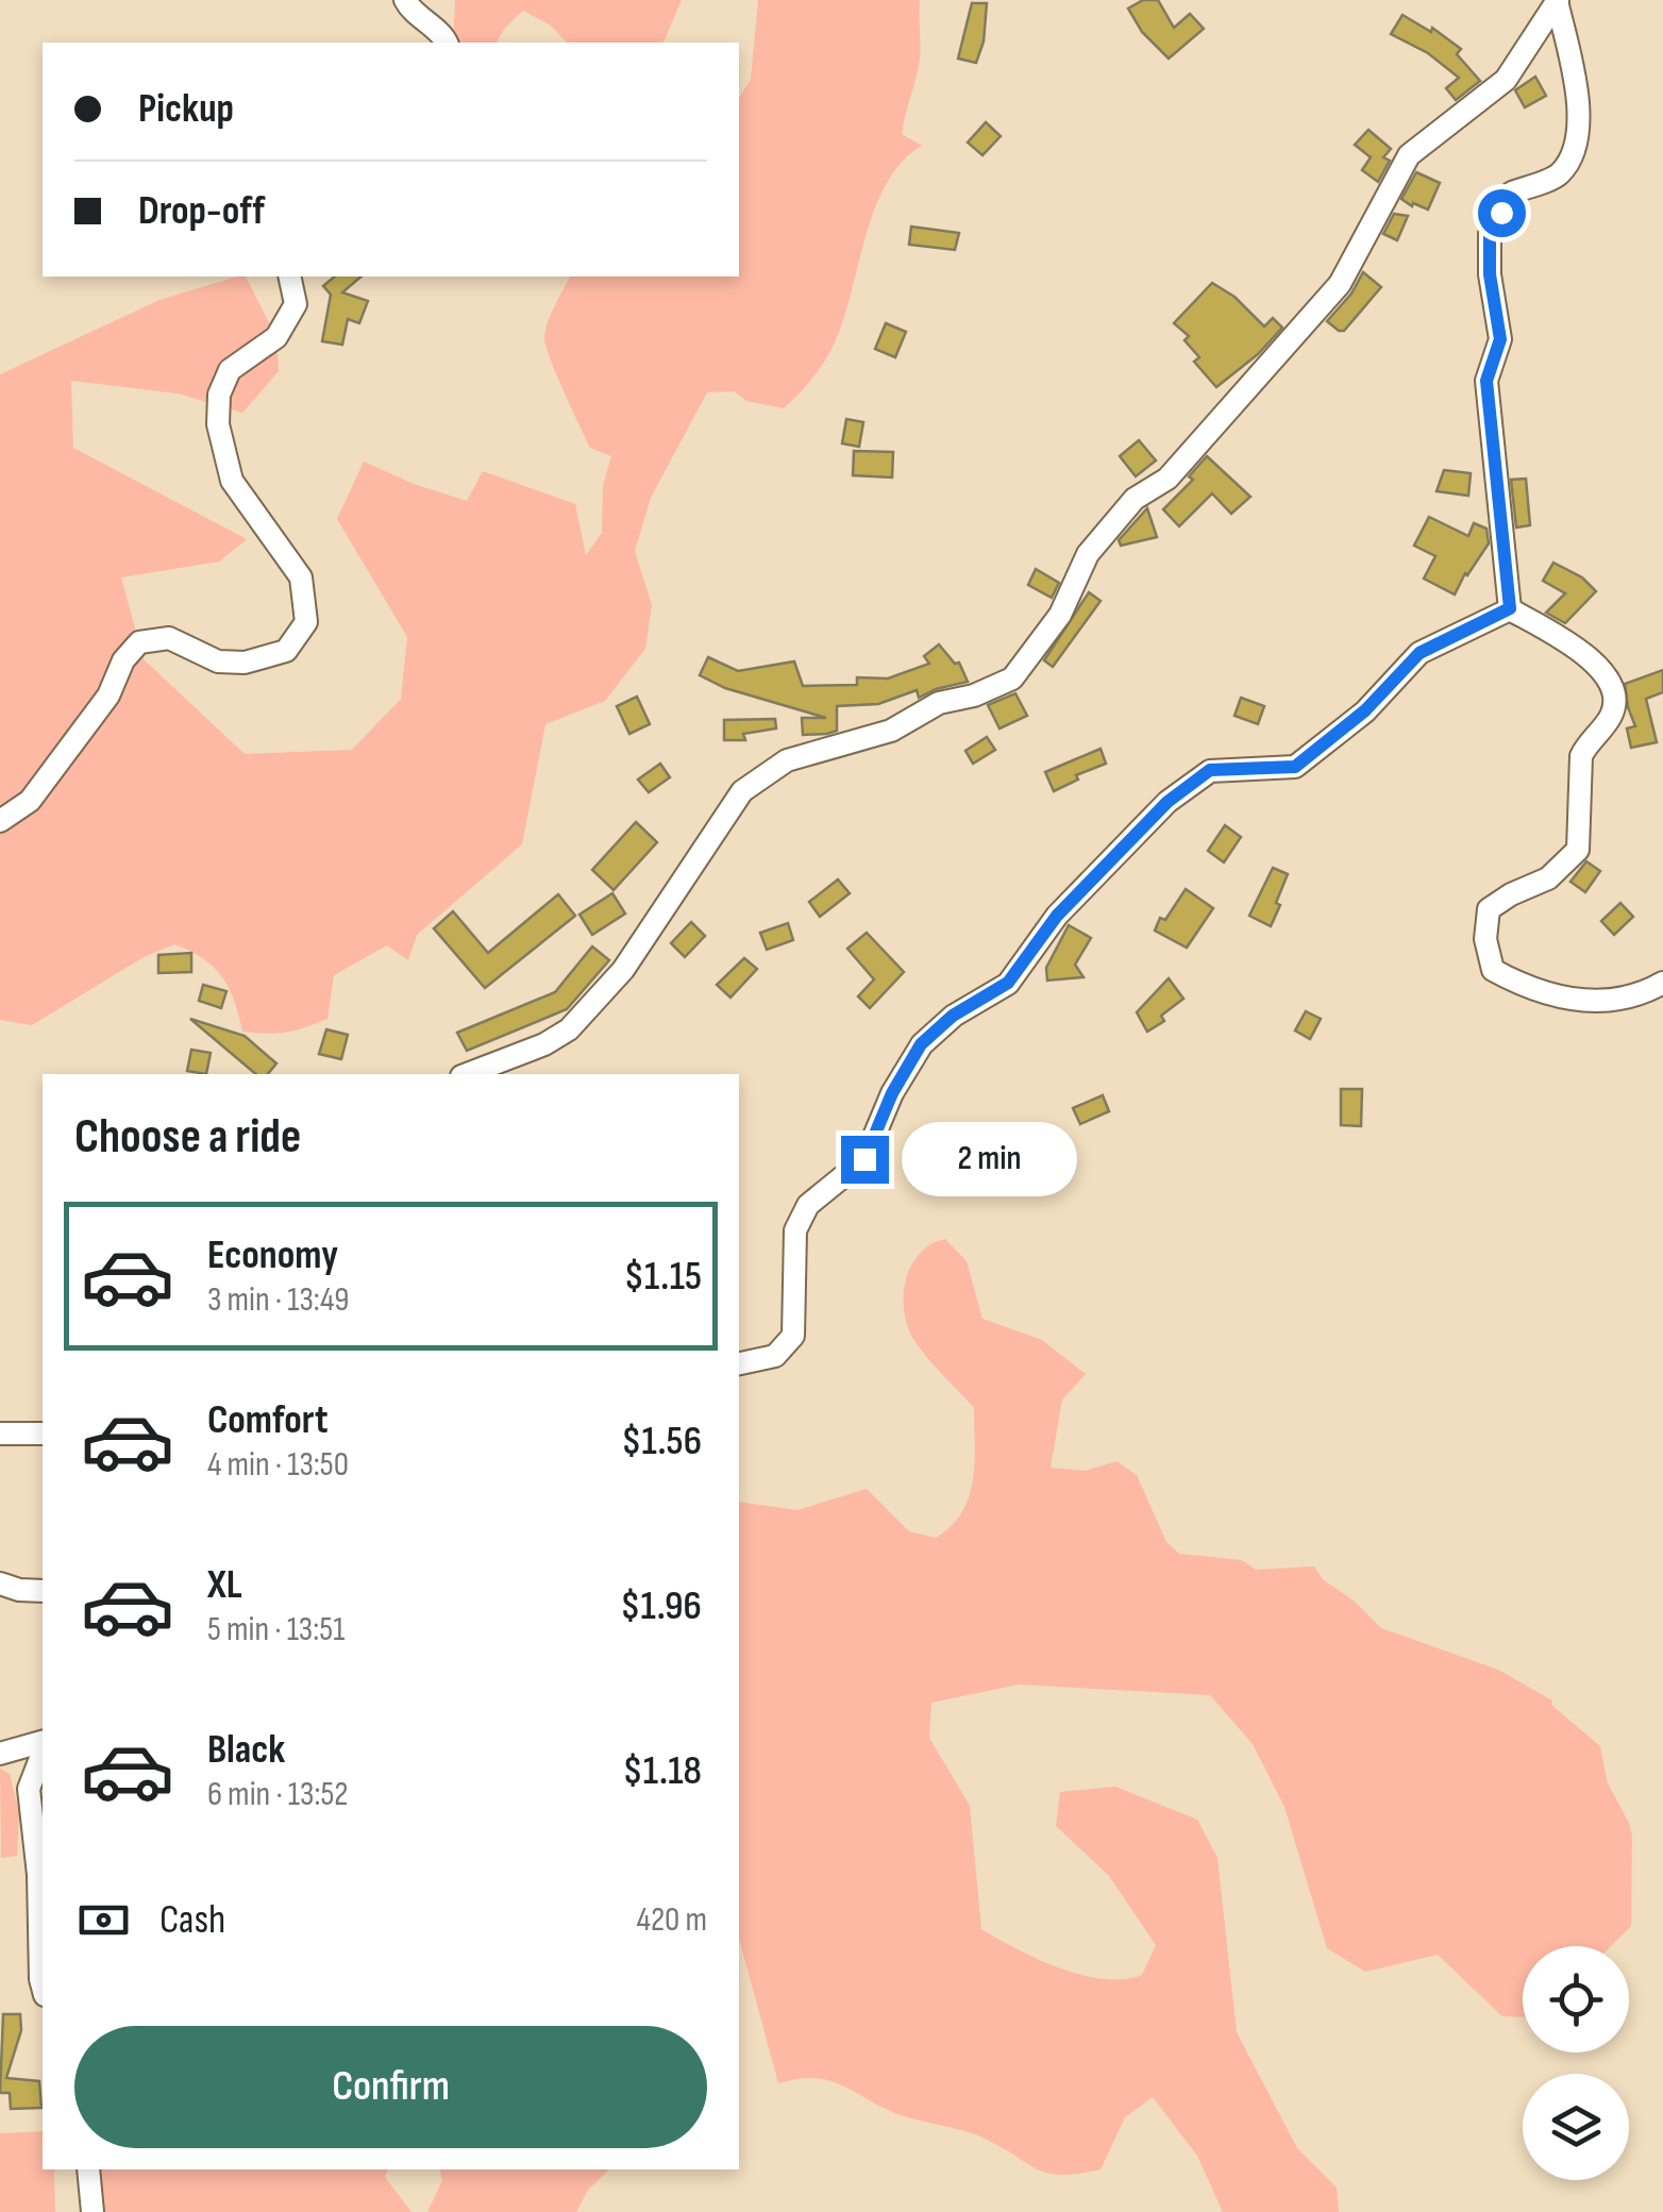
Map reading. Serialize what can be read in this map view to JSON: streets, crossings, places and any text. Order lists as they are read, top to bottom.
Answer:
{
  "page": {
    "banner": ["Pickup", "Drop-off"],
    "heading": "Choose a ride",
    "bubble": "2 min",
    "list": [
      {
        "name": "Economy",
        "note": "3 min · 13:49",
        "value": "$1.15"
      },
      {
        "name": "Comfort",
        "note": "4 min · 13:50",
        "value": "$1.56"
      },
      {
        "name": "XL",
        "note": "5 min · 13:51",
        "value": "$1.96"
      },
      {
        "name": "Black",
        "note": "6 min · 13:52",
        "value": "$1.18"
      }
    ],
    "pay": ["Cash", "420 m"],
    "buttons": "Confirm"
  }
}
